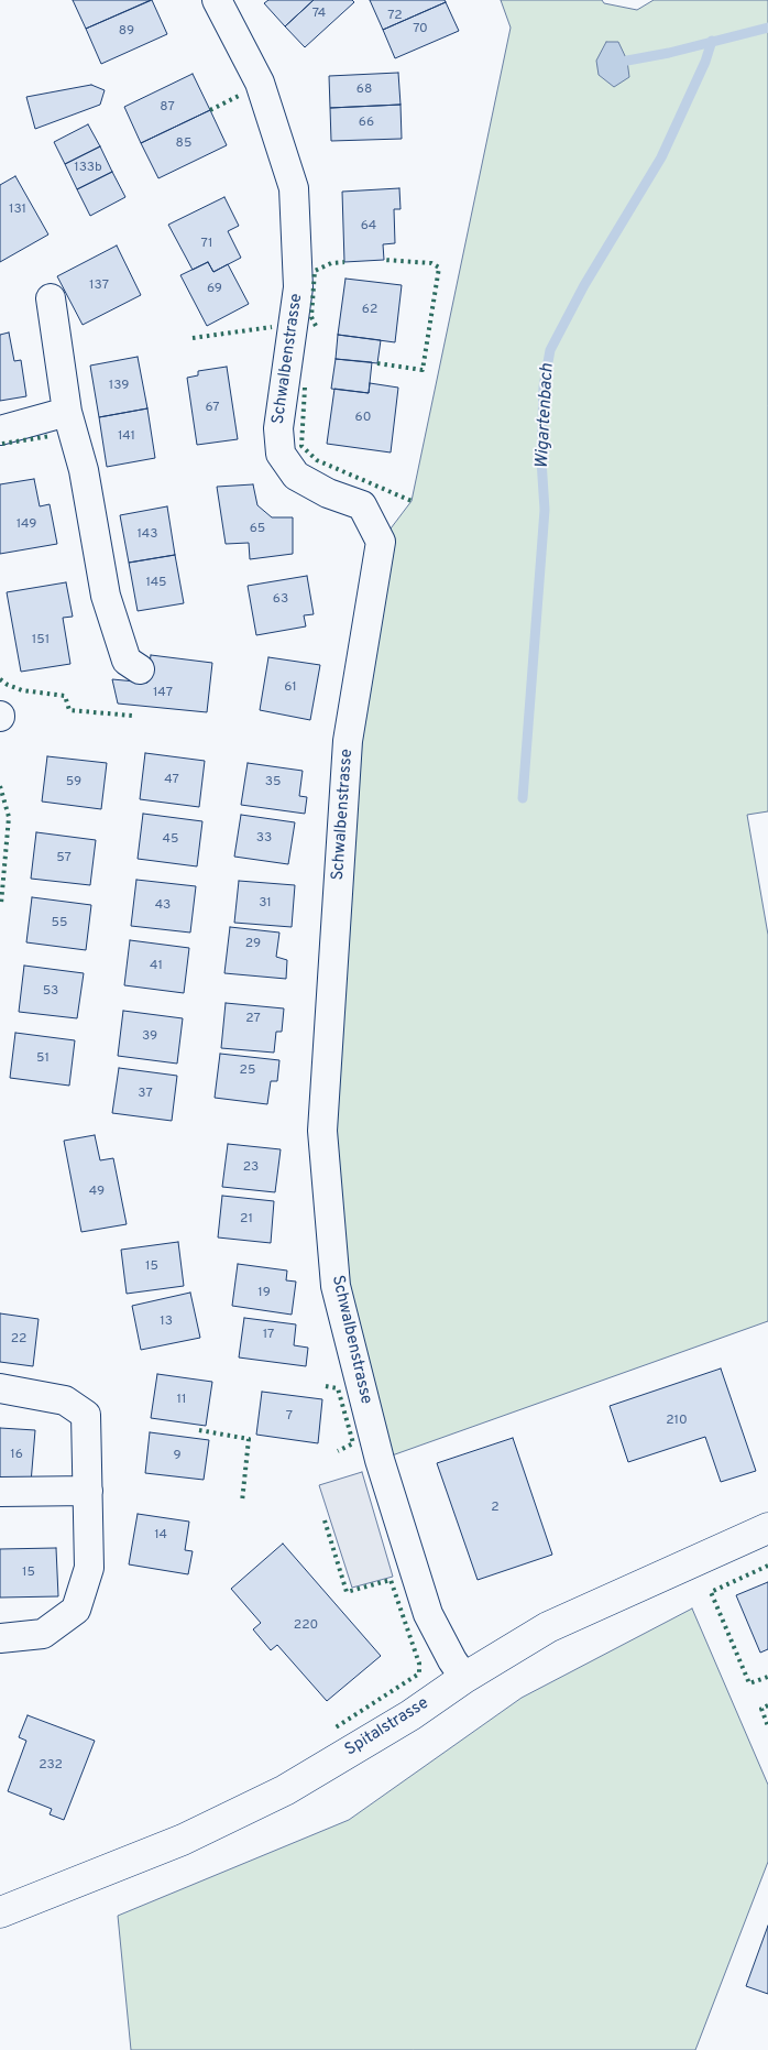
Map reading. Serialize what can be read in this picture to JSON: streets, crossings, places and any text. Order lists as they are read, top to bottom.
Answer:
{
  "streets": {
    "street": ["Schwalbenstrasse", "Spitalstrasse"]
  },
  "crossings": [
    ["Schwalbenstrasse", "Spitalstrasse"]
  ],
  "water": ["Wigartenbach"],
  "house_numbers": [
    "74",
    "72",
    "70",
    "89",
    "68",
    "87",
    "66",
    "85",
    "133b",
    "131",
    "64",
    "71",
    "137",
    "69",
    "62",
    "139",
    "67",
    "60",
    "141",
    "149",
    "65",
    "143",
    "145",
    "63",
    "151",
    "61",
    "147",
    "47",
    "59",
    "35",
    "33",
    "45",
    "57",
    "31",
    "43",
    "55",
    "29",
    "41",
    "53",
    "27",
    "39",
    "51",
    "25",
    "37",
    "23",
    "49",
    "21",
    "15",
    "19",
    "13",
    "17",
    "22",
    "11",
    "7",
    "210",
    "16",
    "9",
    "2",
    "14",
    "15",
    "220",
    "232"
  ]
}
